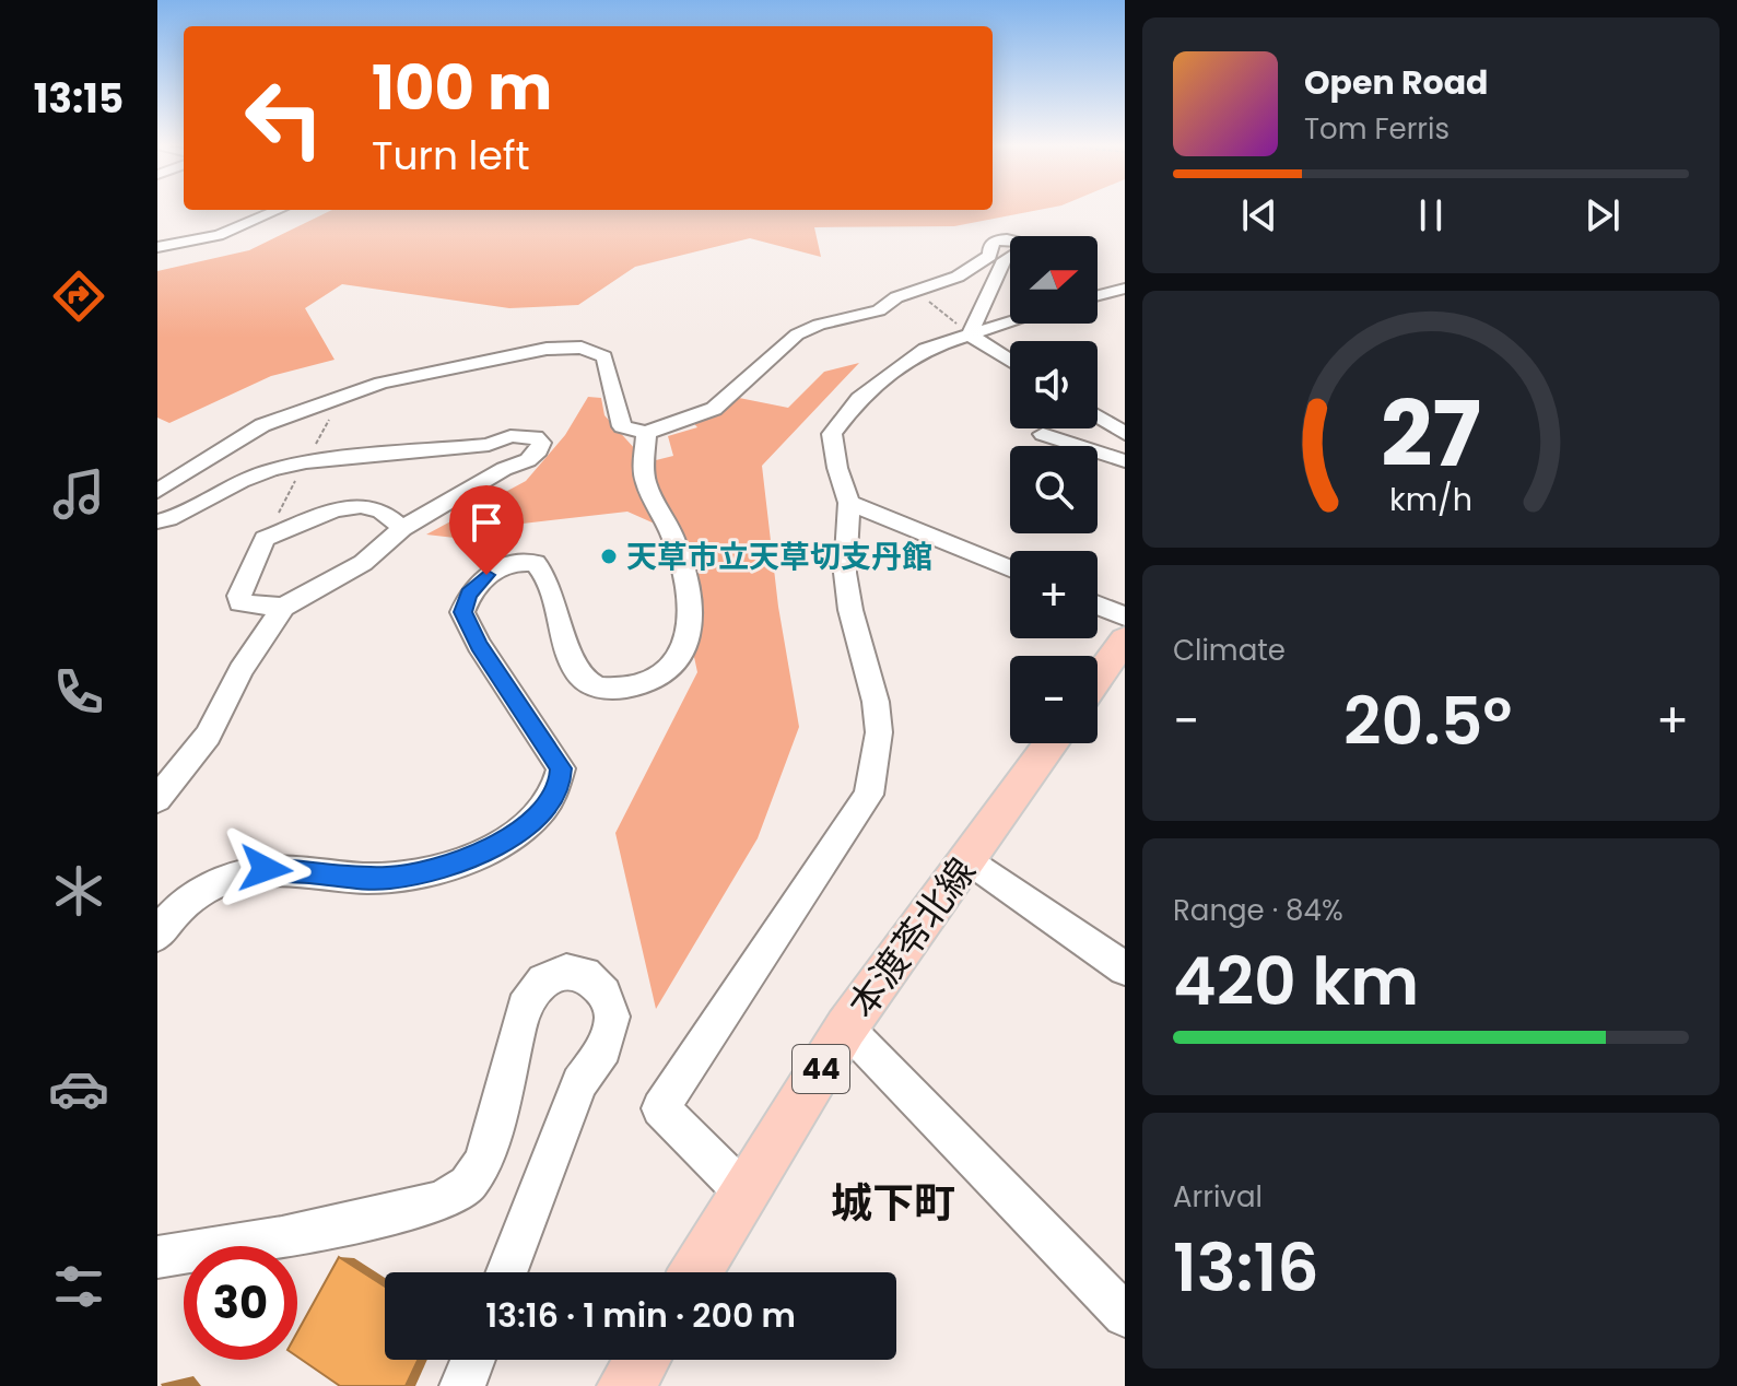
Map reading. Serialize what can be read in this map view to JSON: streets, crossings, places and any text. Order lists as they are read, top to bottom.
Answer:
{
  "streets": {
    "main road": ["本渡苓北線", "44"]
  },
  "districts": ["城下町"],
  "places": ["天草市立天草切支丹館"],
  "north": "right",
  "page": {
    "tabs": "13:15",
    "turn": ["100 m", "Turn left"],
    "song": ["Open Road", "Tom Ferris"],
    "map_buttons": ["+", "−"],
    "tile": [
      "Climate",
      ["Range · 84%", "420 km"],
      ["Arrival", "13:16"]
    ],
    "heat": ["−", "20.5°", "+"],
    "limit": "30",
    "trip": "13:16 · 1 min · 200 m",
    "gauge": ["27", "km/h"]
  }
}
